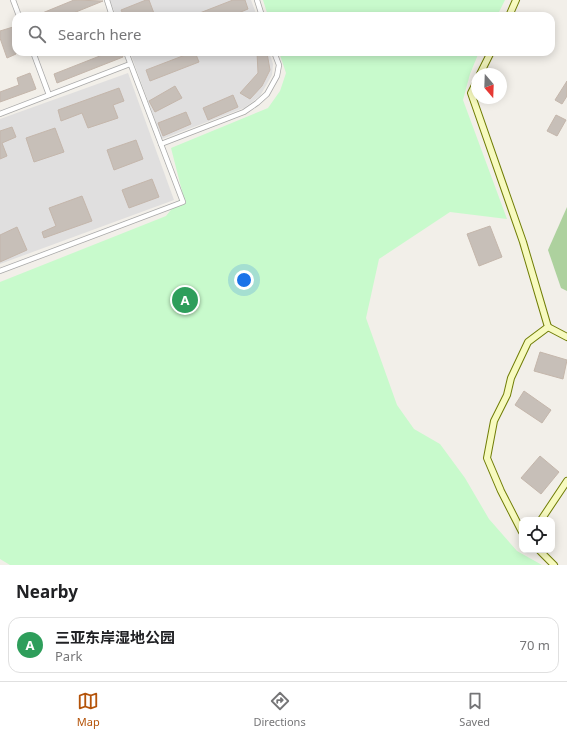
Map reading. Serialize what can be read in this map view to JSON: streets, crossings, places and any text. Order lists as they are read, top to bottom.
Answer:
{
  "north": "bottom",
  "page": {
    "search": "Search here",
    "pins": "A",
    "heading": "Nearby",
    "list": [
      {
        "mark": "A",
        "name": "三亚东岸湿地公园",
        "note": "Park",
        "value": "70 m"
      }
    ],
    "nav": ["Map", "Directions", "Saved"]
  }
}
